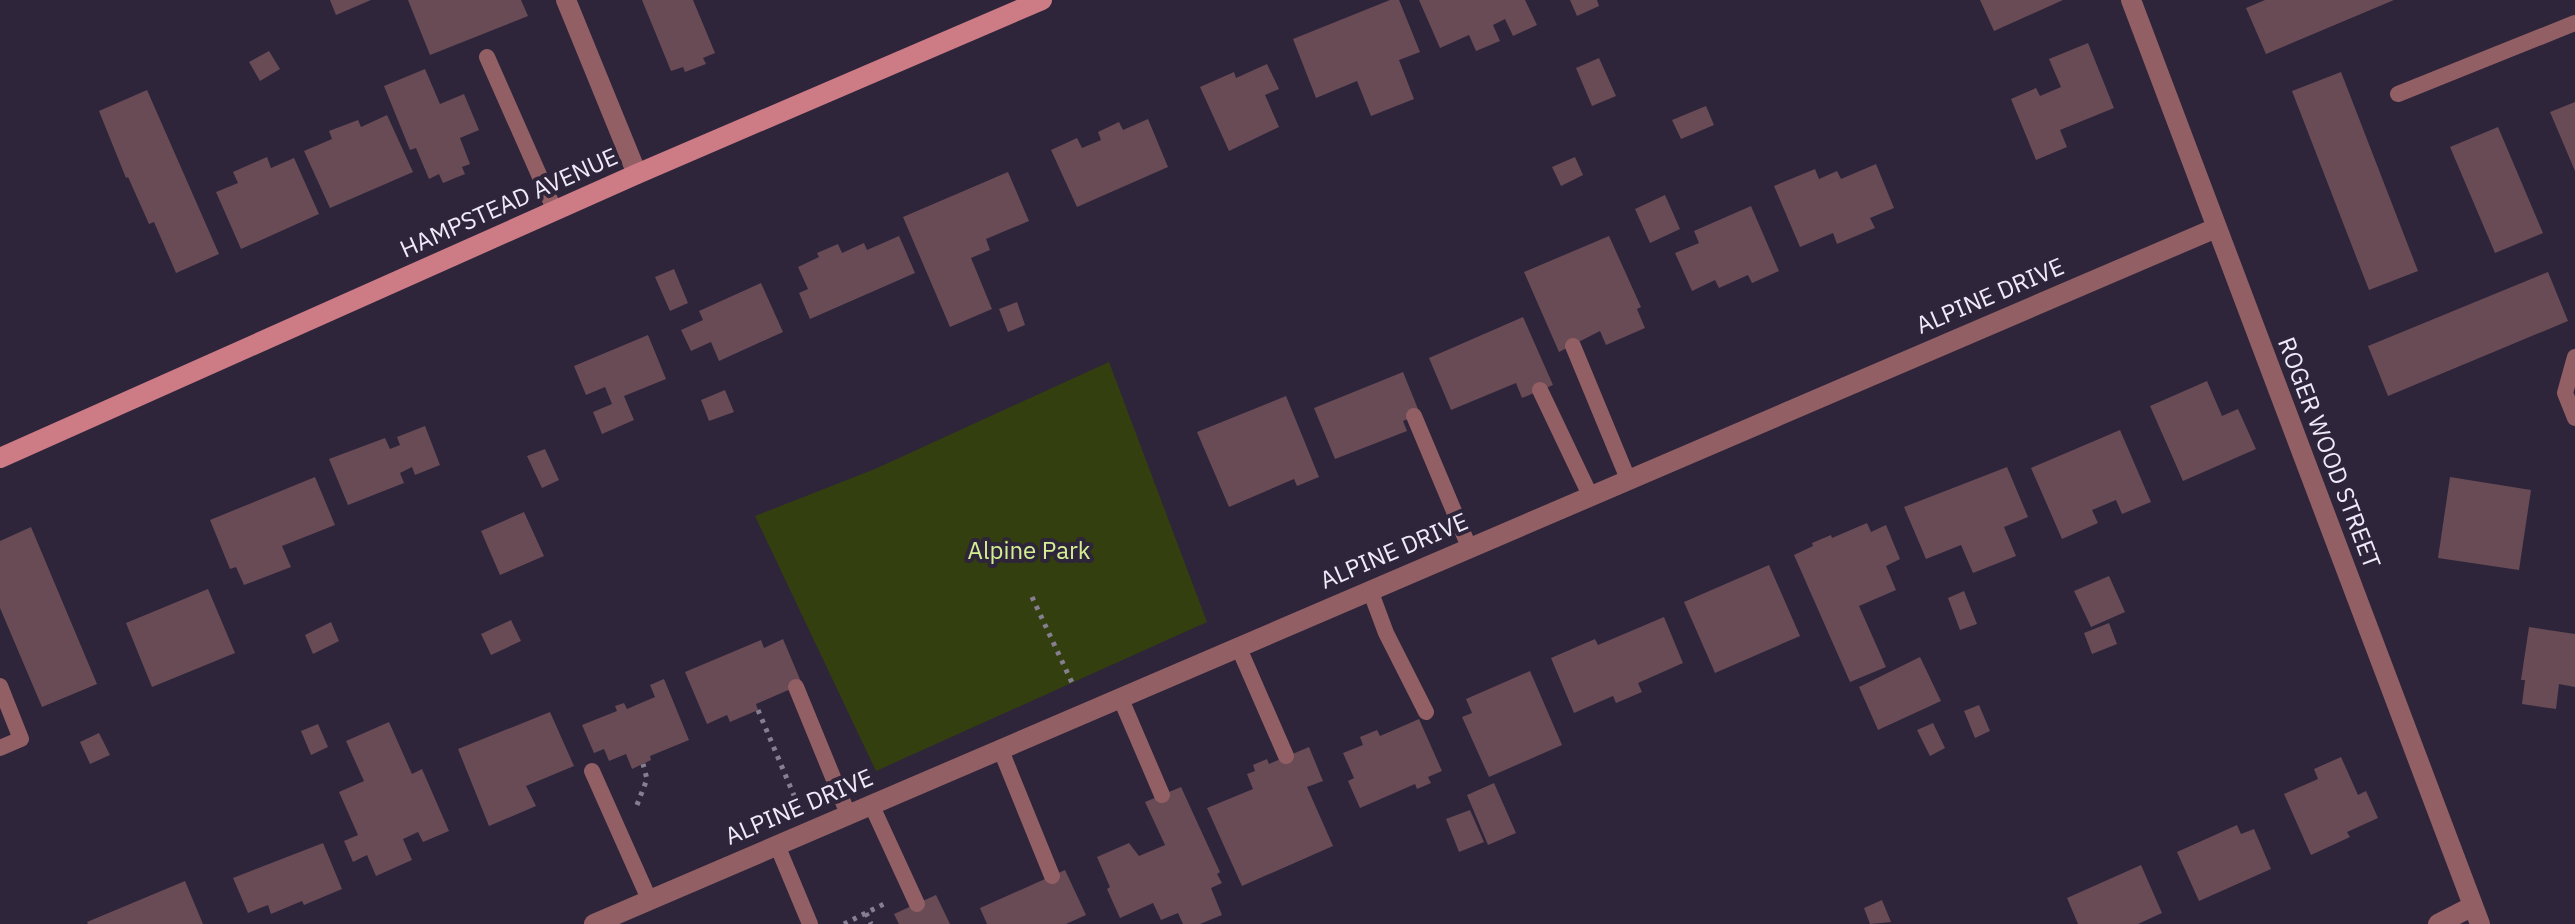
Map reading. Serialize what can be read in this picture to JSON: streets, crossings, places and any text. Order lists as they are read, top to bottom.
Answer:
{
  "streets": {
    "street": ["HAMPSTEAD AVENUE", "ALPINE DRIVE", "ROGER WOOD STREET"]
  },
  "crossings": [
    ["ALPINE DRIVE", "ROGER WOOD STREET"]
  ],
  "parks": ["Alpine Park"]
}
